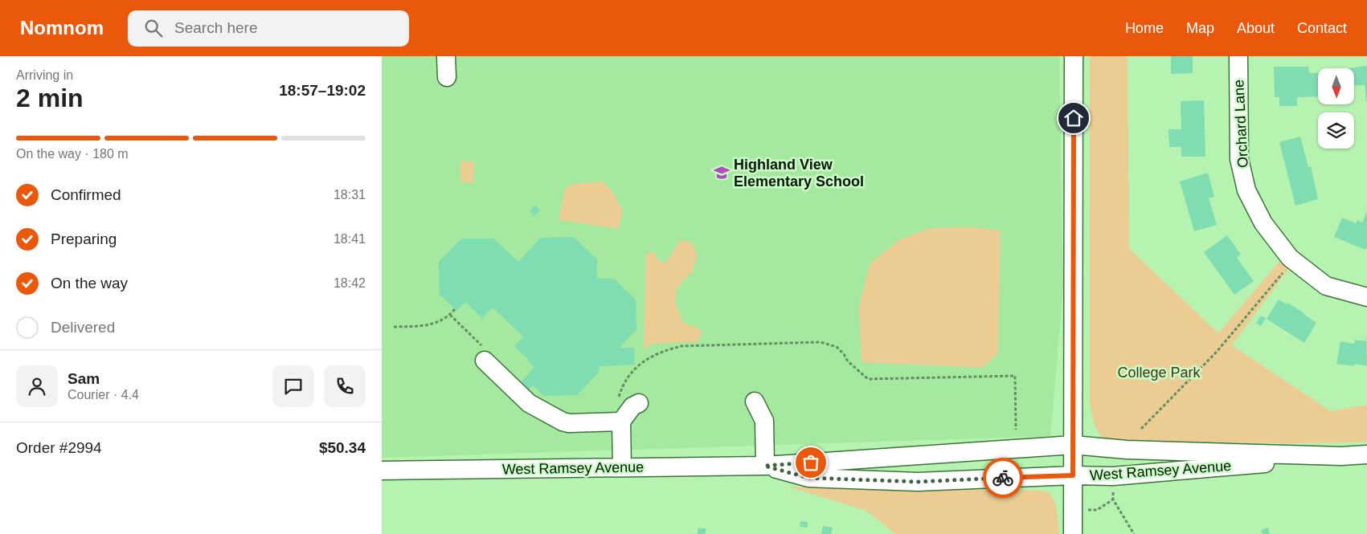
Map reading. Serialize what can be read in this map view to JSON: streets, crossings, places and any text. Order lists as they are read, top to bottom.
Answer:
{
  "streets": {
    "street": ["Orchard Lane", "West Ramsey Avenue"]
  },
  "parks": ["College Park"],
  "places": {
    "school or university": ["Highland View Elementary School"]
  },
  "north": "bottom",
  "page": {
    "header": "Nomnom",
    "search": "Search here",
    "nav": [
      "Home",
      "Map",
      "About",
      "Contact"
    ],
    "heading": ["2 min", "Arriving in", "18:57–19:02"],
    "panel": [
      "Sam",
      "Courier · 4.4",
      "Order #2994",
      "$50.34"
    ],
    "bar": "On the way · 180 m",
    "list": [
      ["Confirmed", "18:31"],
      ["Preparing", "18:41"],
      ["On the way", "18:42"],
      "Delivered"
    ]
  }
}
